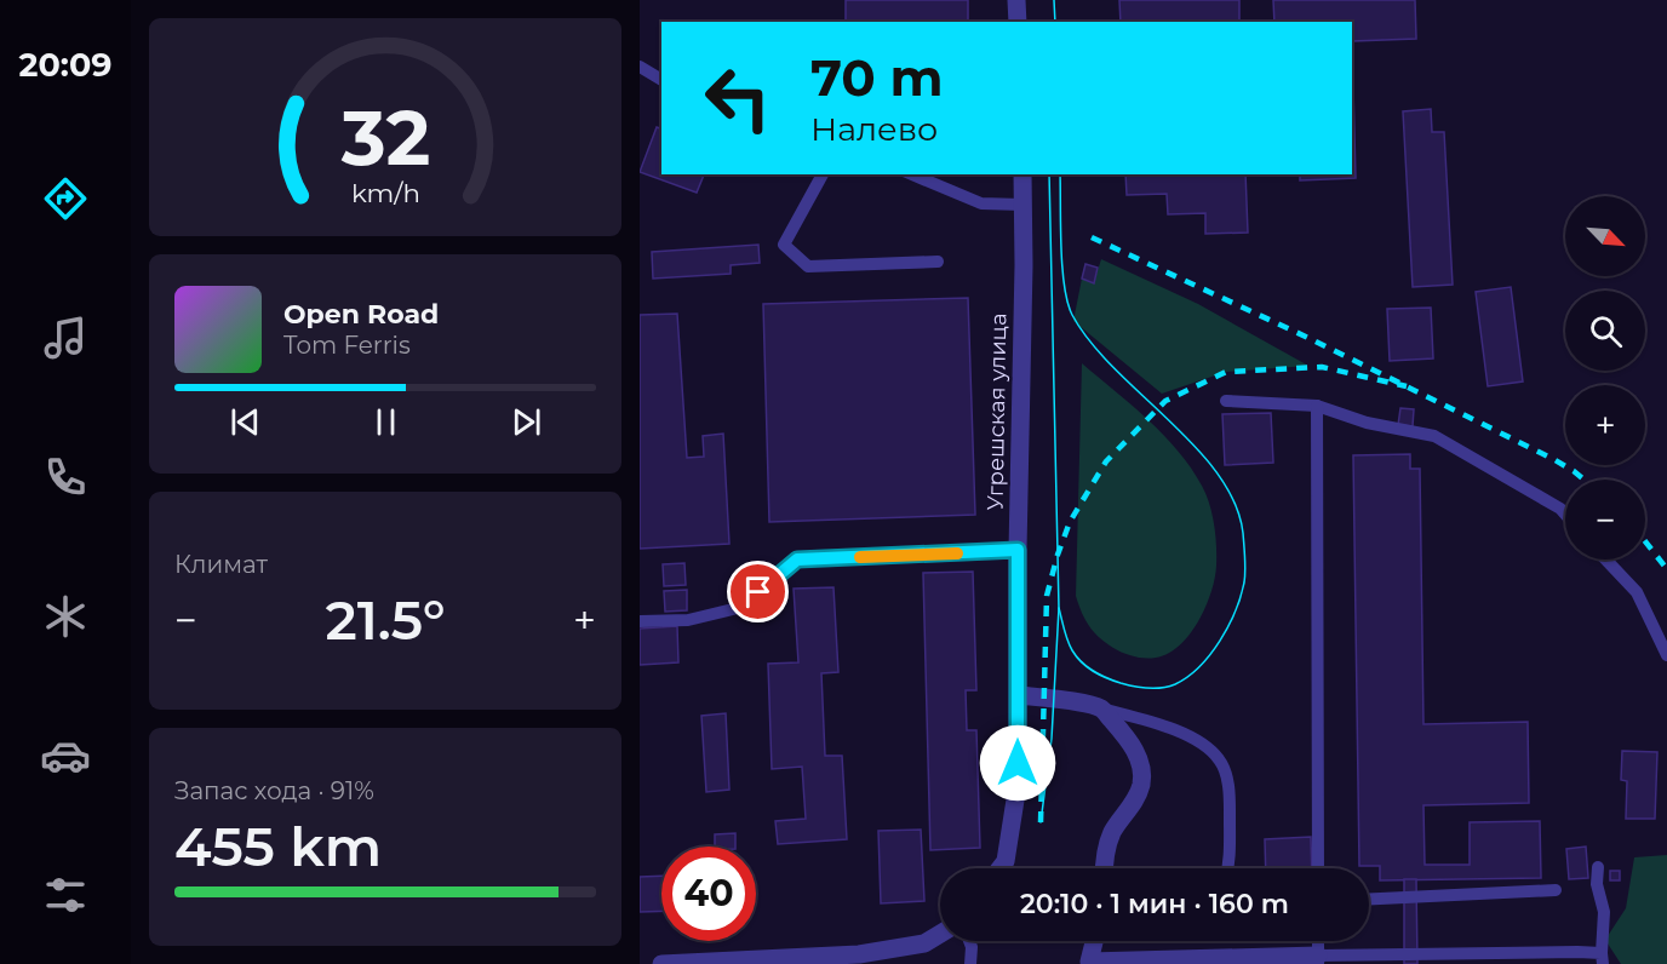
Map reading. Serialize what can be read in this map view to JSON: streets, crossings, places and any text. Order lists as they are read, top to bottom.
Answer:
{
  "streets": {
    "street": ["Угрешская улица"]
  },
  "north": "bottom right",
  "page": {
    "tabs": "20:09",
    "turn": ["70 m", "Налево"],
    "map_buttons": ["+", "−"],
    "song": ["Open Road", "Tom Ferris"],
    "tile": [
      "Климат",
      ["Запас хода · 91%", "455 km"]
    ],
    "heat": ["−", "21.5°", "+"],
    "limit": "40",
    "trip": "20:10 · 1 мин · 160 m",
    "gauge": ["32", "km/h"]
  }
}
